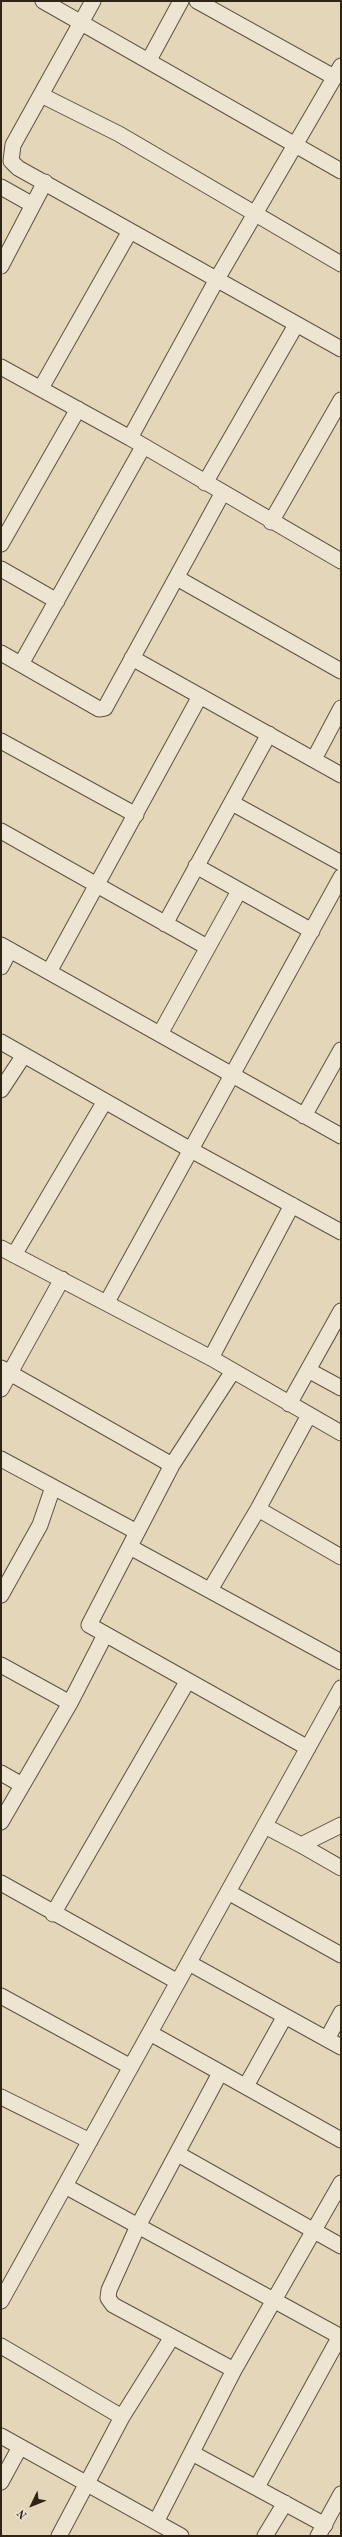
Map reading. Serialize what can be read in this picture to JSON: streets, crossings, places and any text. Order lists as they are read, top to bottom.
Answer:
{
  "north": "bottom left"
}
